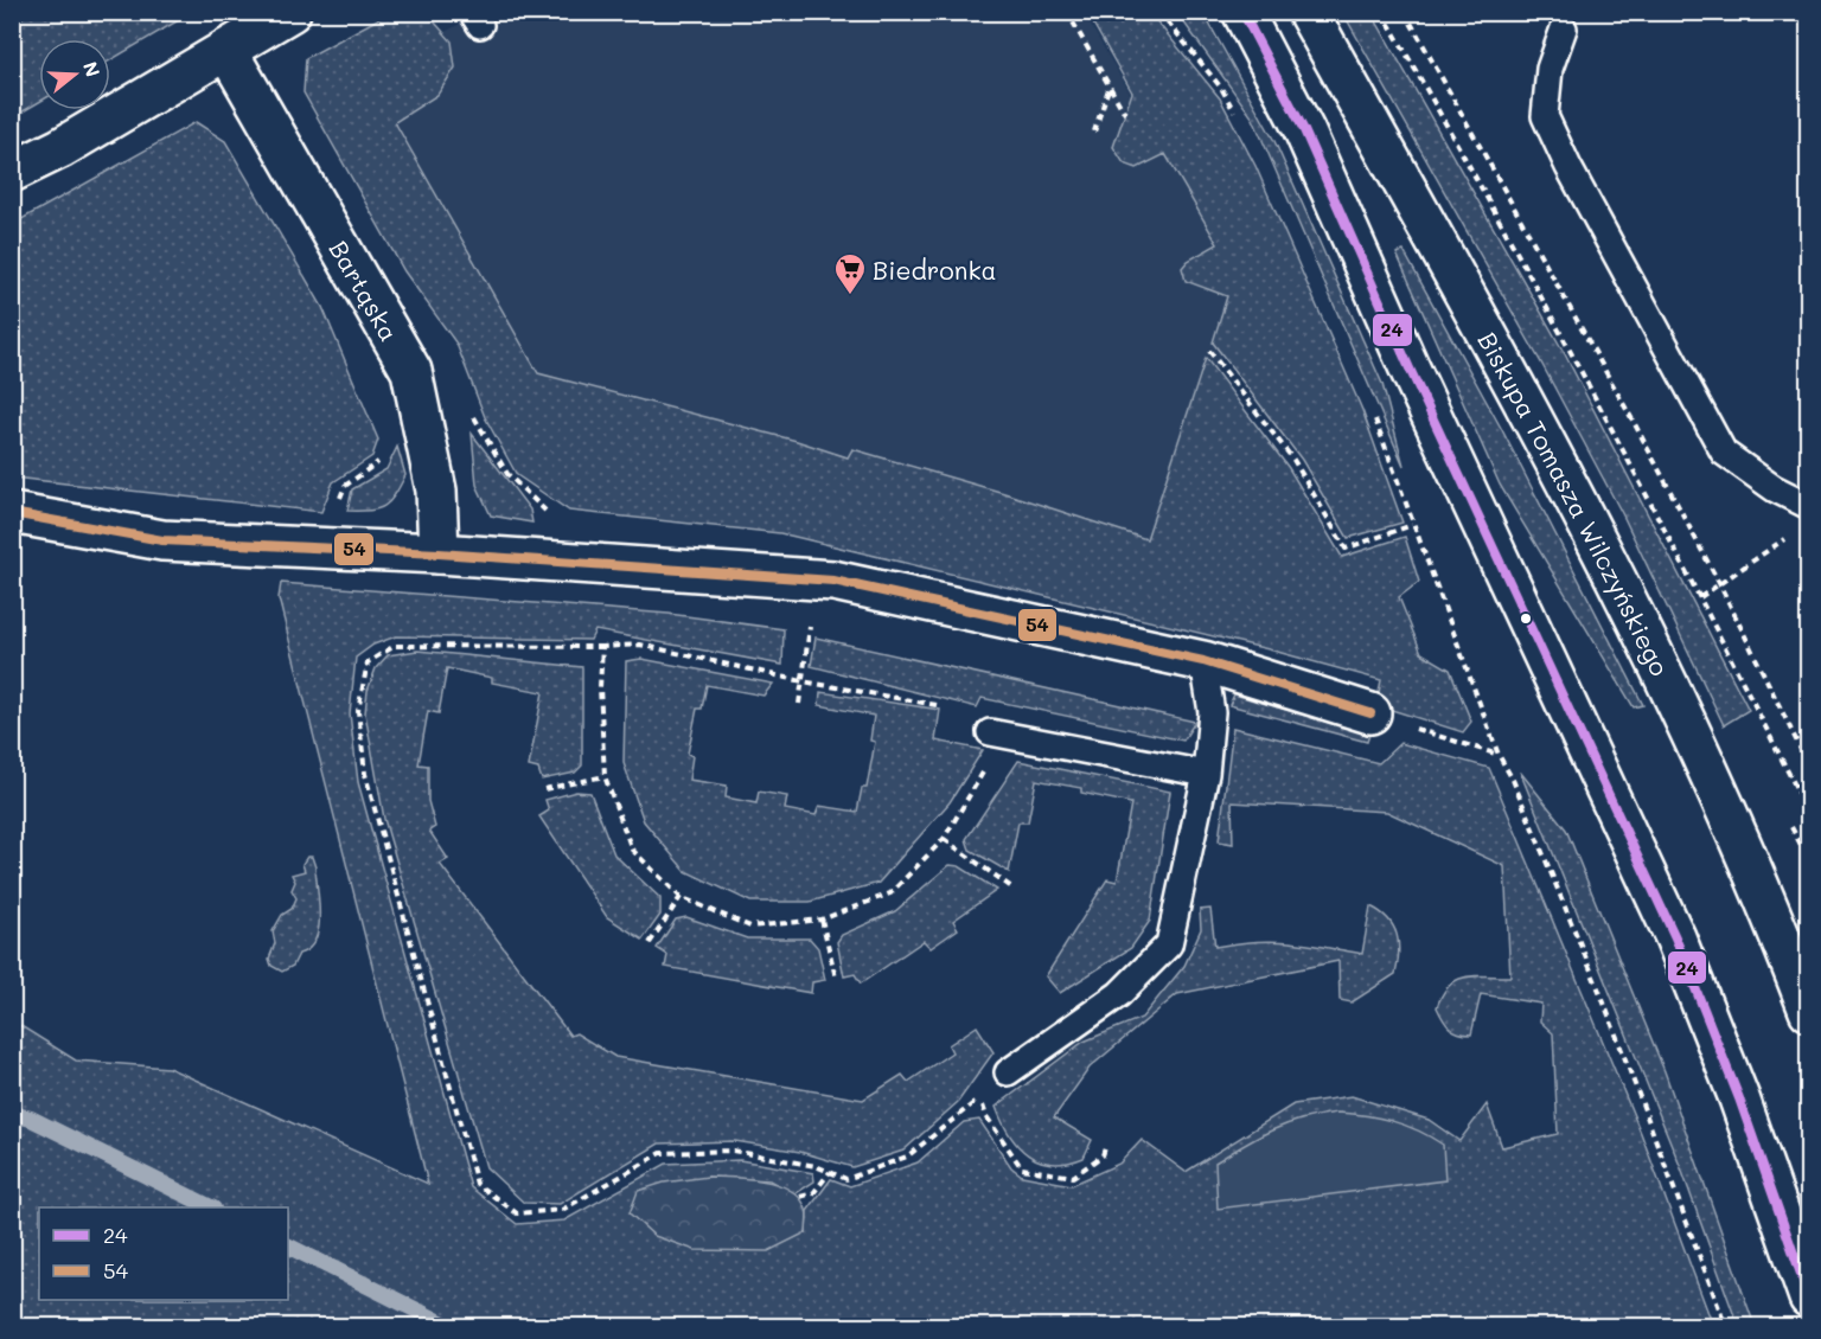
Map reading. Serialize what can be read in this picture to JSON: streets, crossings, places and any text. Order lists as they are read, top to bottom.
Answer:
{
  "streets": {
    "street": ["Bartąska", "Biskupa Tomasza Wilczyńskiego"]
  },
  "places": {
    "supermarket": ["Biedronka"]
  },
  "lines": ["transit line 24", "transit line 54"],
  "legend": ["24", "54"],
  "north": "right"
}
